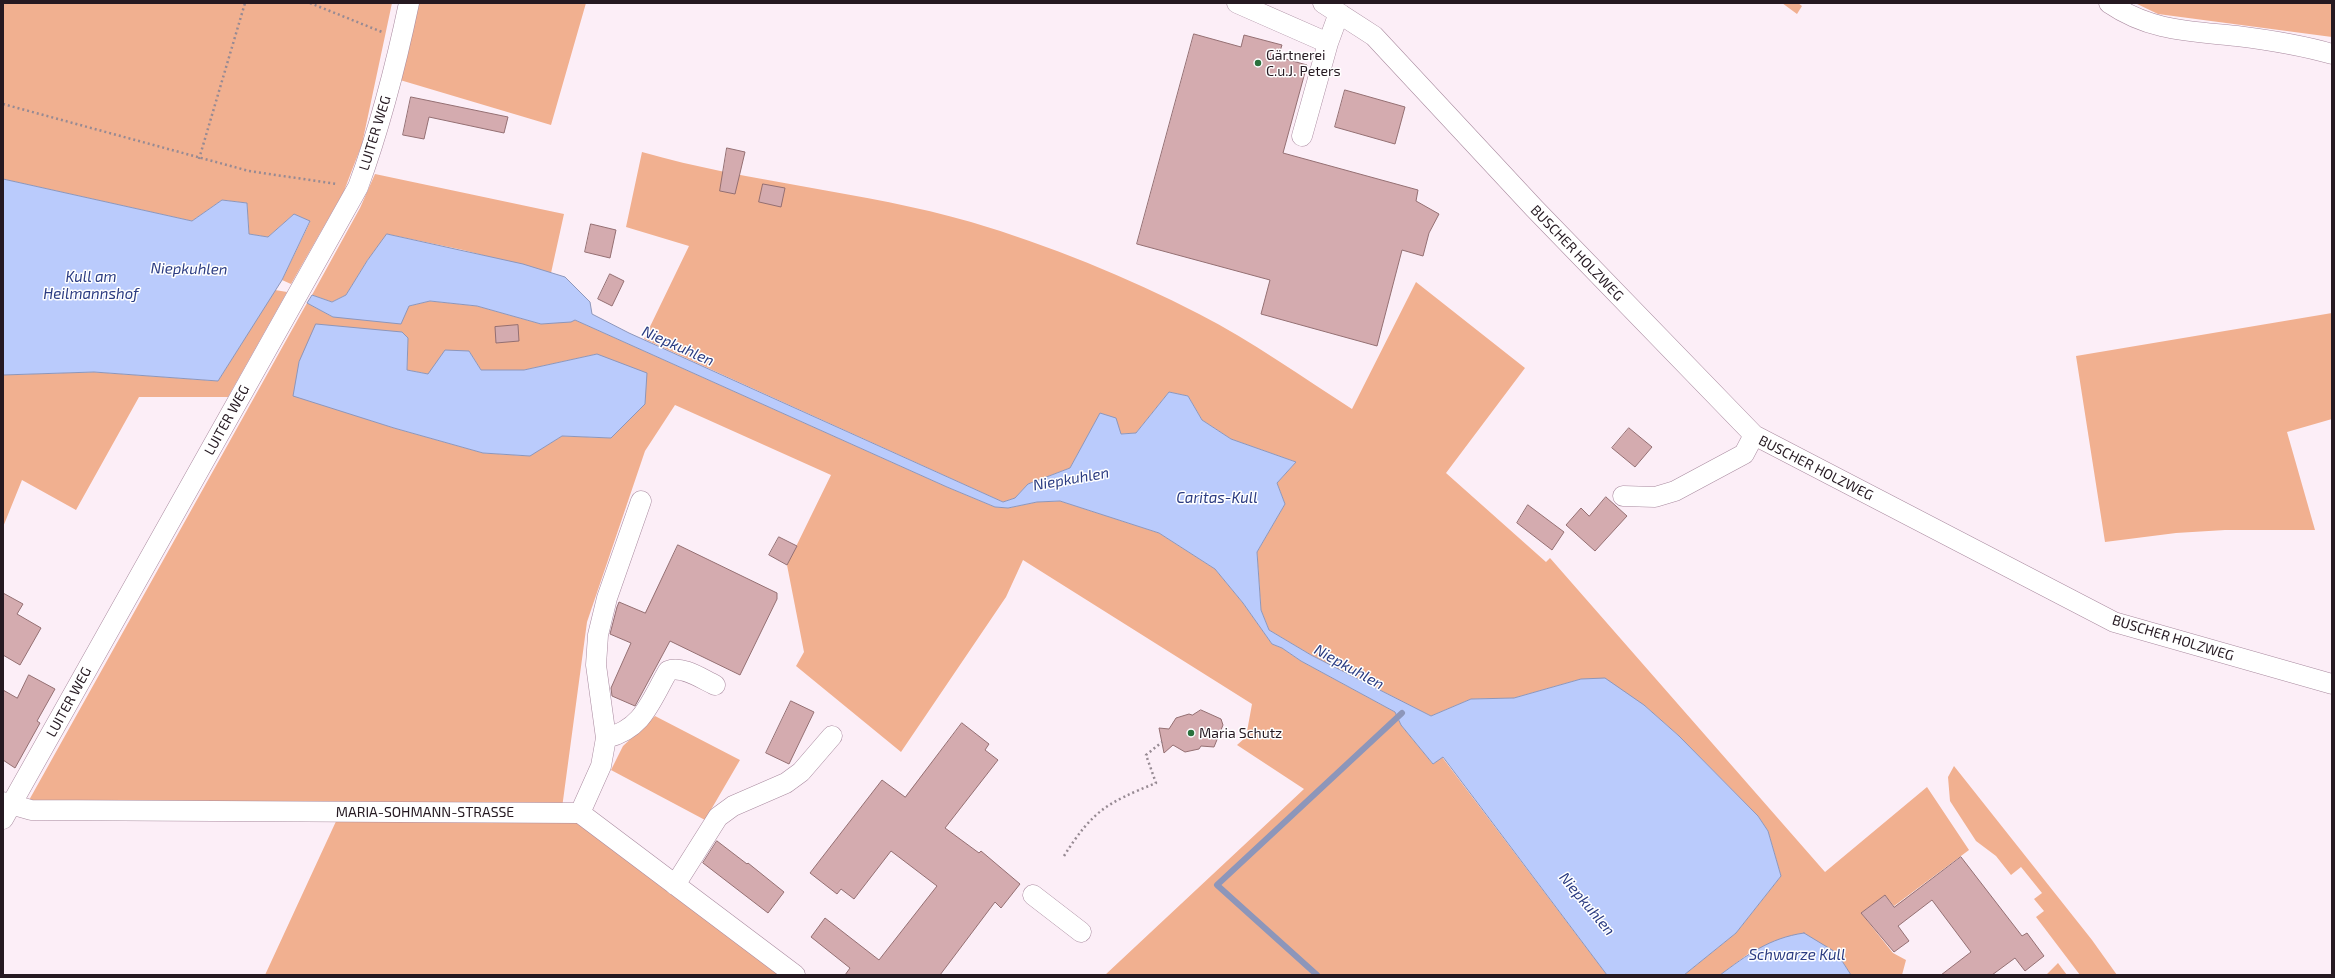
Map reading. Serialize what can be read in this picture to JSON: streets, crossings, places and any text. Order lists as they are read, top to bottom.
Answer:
{
  "streets": {
    "street": ["LUITER WEG", "BUSCHER HOLZWEG", "MARIA-SOHMANN-STRASSE"]
  },
  "crossings": [
    ["LUITER WEG", "MARIA-SOHMANN-STRASSE"]
  ],
  "water": [
    "Niepkuhlen",
    "Kull am Heilmannshof",
    "Caritas-Kull",
    "Schwarze Kull"
  ],
  "places": ["Gärtnerei C.u.J. Peters", "Maria Schutz"]
}
